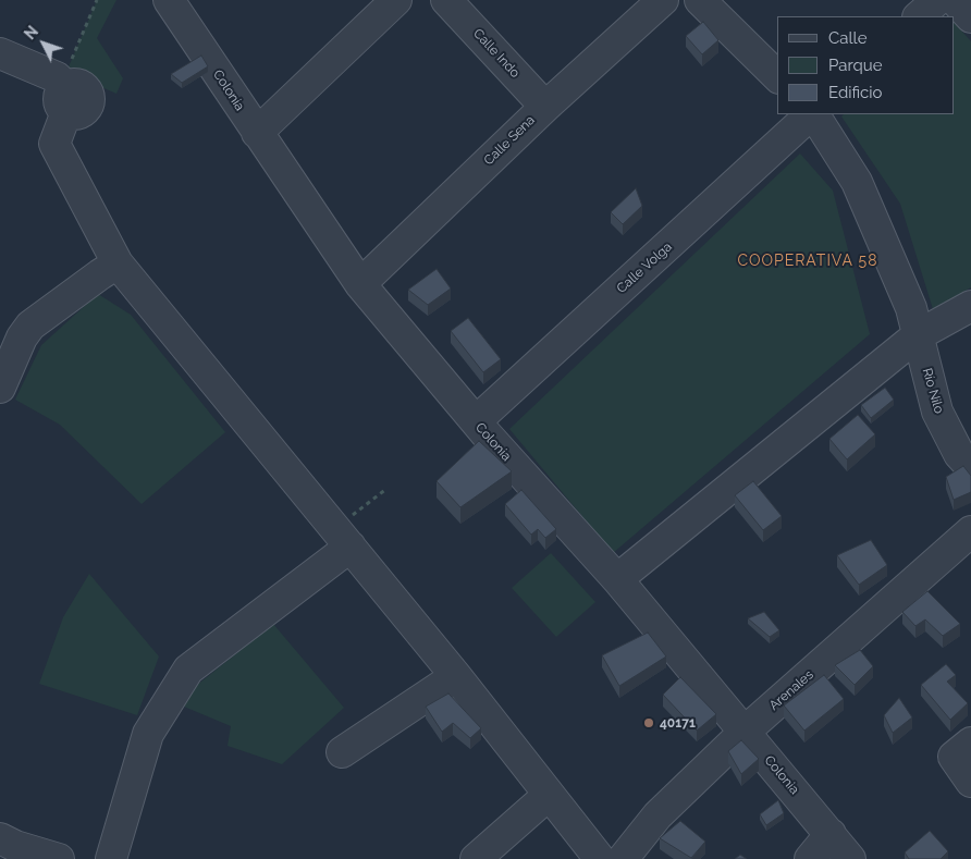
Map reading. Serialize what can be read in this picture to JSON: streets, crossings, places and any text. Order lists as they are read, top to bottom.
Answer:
{
  "streets": {
    "street": [
      "Calle Indo",
      "Colonia",
      "Calle Sena",
      "Calle Volga",
      "Río Nilo",
      "Arenales"
    ]
  },
  "crossings": [
    ["Calle Indo", "Calle Sena"],
    ["Colonia", "Calle Sena"],
    ["Colonia", "Calle Volga"],
    ["Colonia", "Arenales"]
  ],
  "districts": ["COOPERATIVA 58"],
  "places": ["40171"],
  "legend": ["Calle", "Parque", "Edificio"],
  "north": "top left"
}
